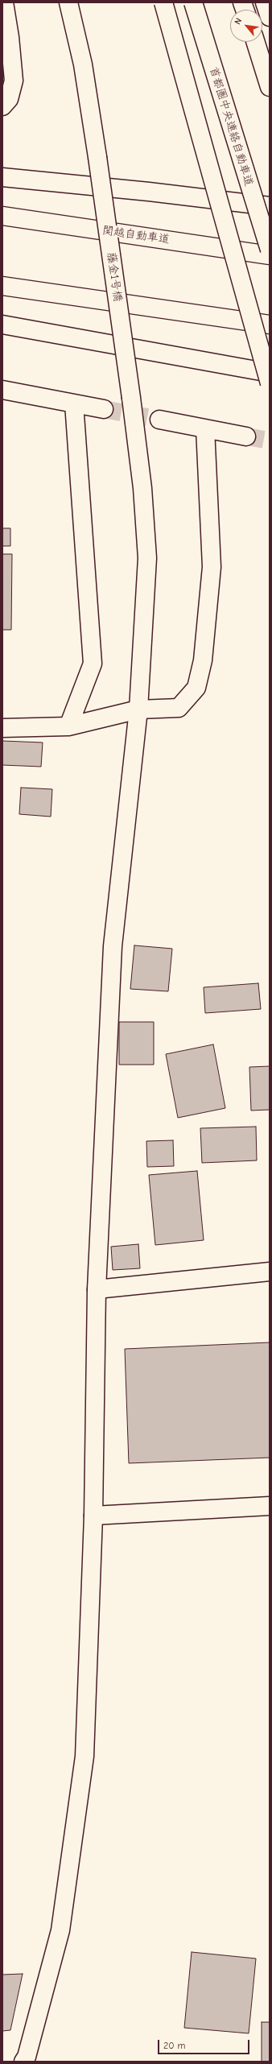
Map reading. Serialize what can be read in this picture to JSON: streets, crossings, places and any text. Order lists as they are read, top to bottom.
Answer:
{
  "streets": {
    "main road": ["首都圏中央連絡自動車道", "関越自動車道", "藤金1号橋"]
  },
  "scale_bar": "20 m",
  "north": "top left"
}
